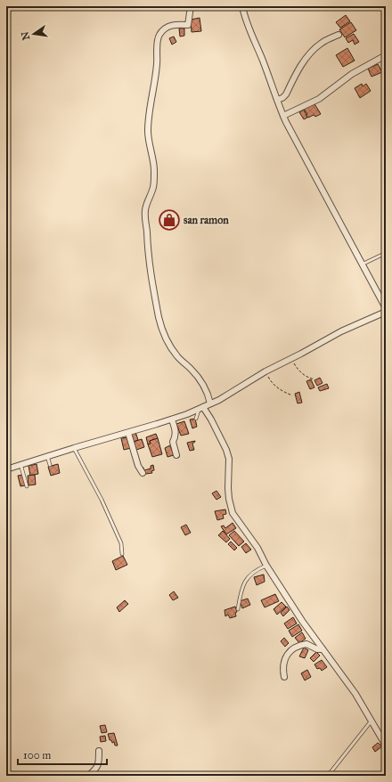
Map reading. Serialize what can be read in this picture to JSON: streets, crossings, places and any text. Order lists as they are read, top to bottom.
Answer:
{
  "places": {
    "shop": ["san ramon"]
  },
  "scale_bar": "100 m",
  "north": "left"
}
